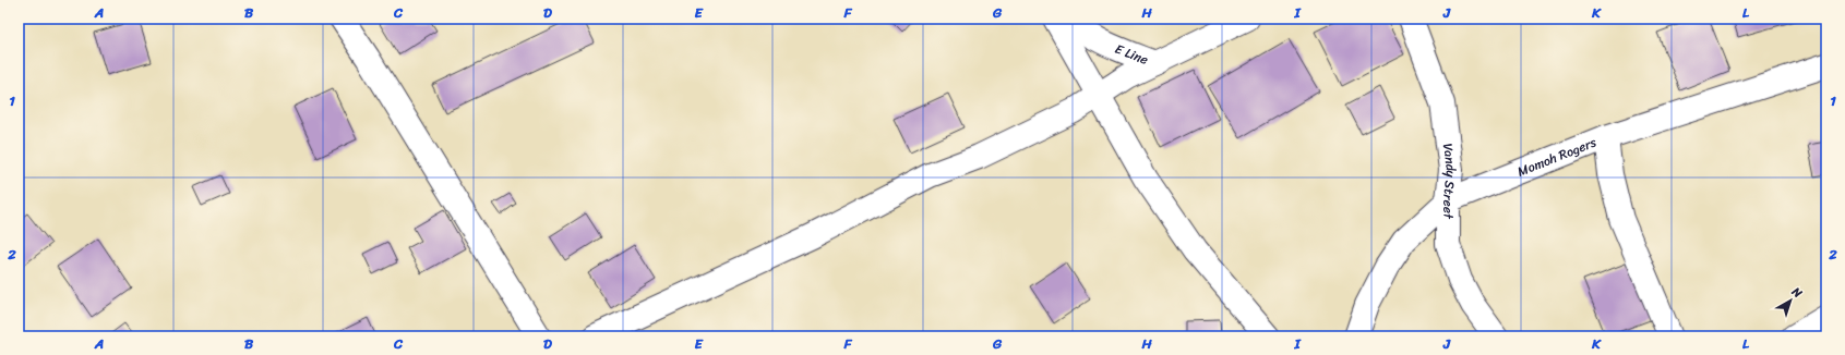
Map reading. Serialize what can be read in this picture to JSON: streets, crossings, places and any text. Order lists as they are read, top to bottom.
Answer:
{
  "streets": {
    "street": ["E Line", "Momoh Rogers", "Vandy Street"]
  },
  "crossings": [
    ["Momoh Rogers", "Vandy Street"]
  ],
  "north": "top right",
  "grid": {
    "columns": [
      "A",
      "B",
      "C",
      "D",
      "E",
      "F",
      "G",
      "H",
      "I",
      "J",
      "K",
      "L"
    ],
    "rows": ["1", "2"]
  }
}
